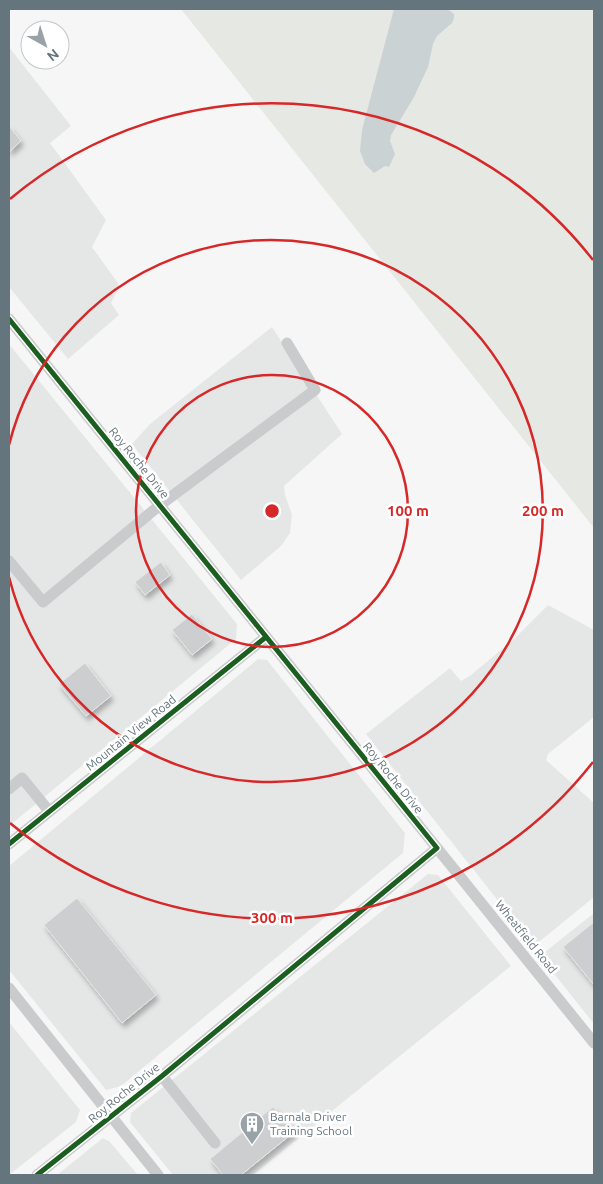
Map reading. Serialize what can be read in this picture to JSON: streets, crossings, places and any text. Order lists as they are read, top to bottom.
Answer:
{
  "streets": {
    "street": ["Roy Roche Drive", "Mountain View Road", "Wheatfield Road"]
  },
  "crossings": [
    ["Roy Roche Drive", "Mountain View Road"],
    ["Roy Roche Drive", "Wheatfield Road"]
  ],
  "places": {
    "building": ["Barnala Driver Training School"]
  },
  "north": "bottom right",
  "rings": ["100 m", "200 m", "300 m"]
}
